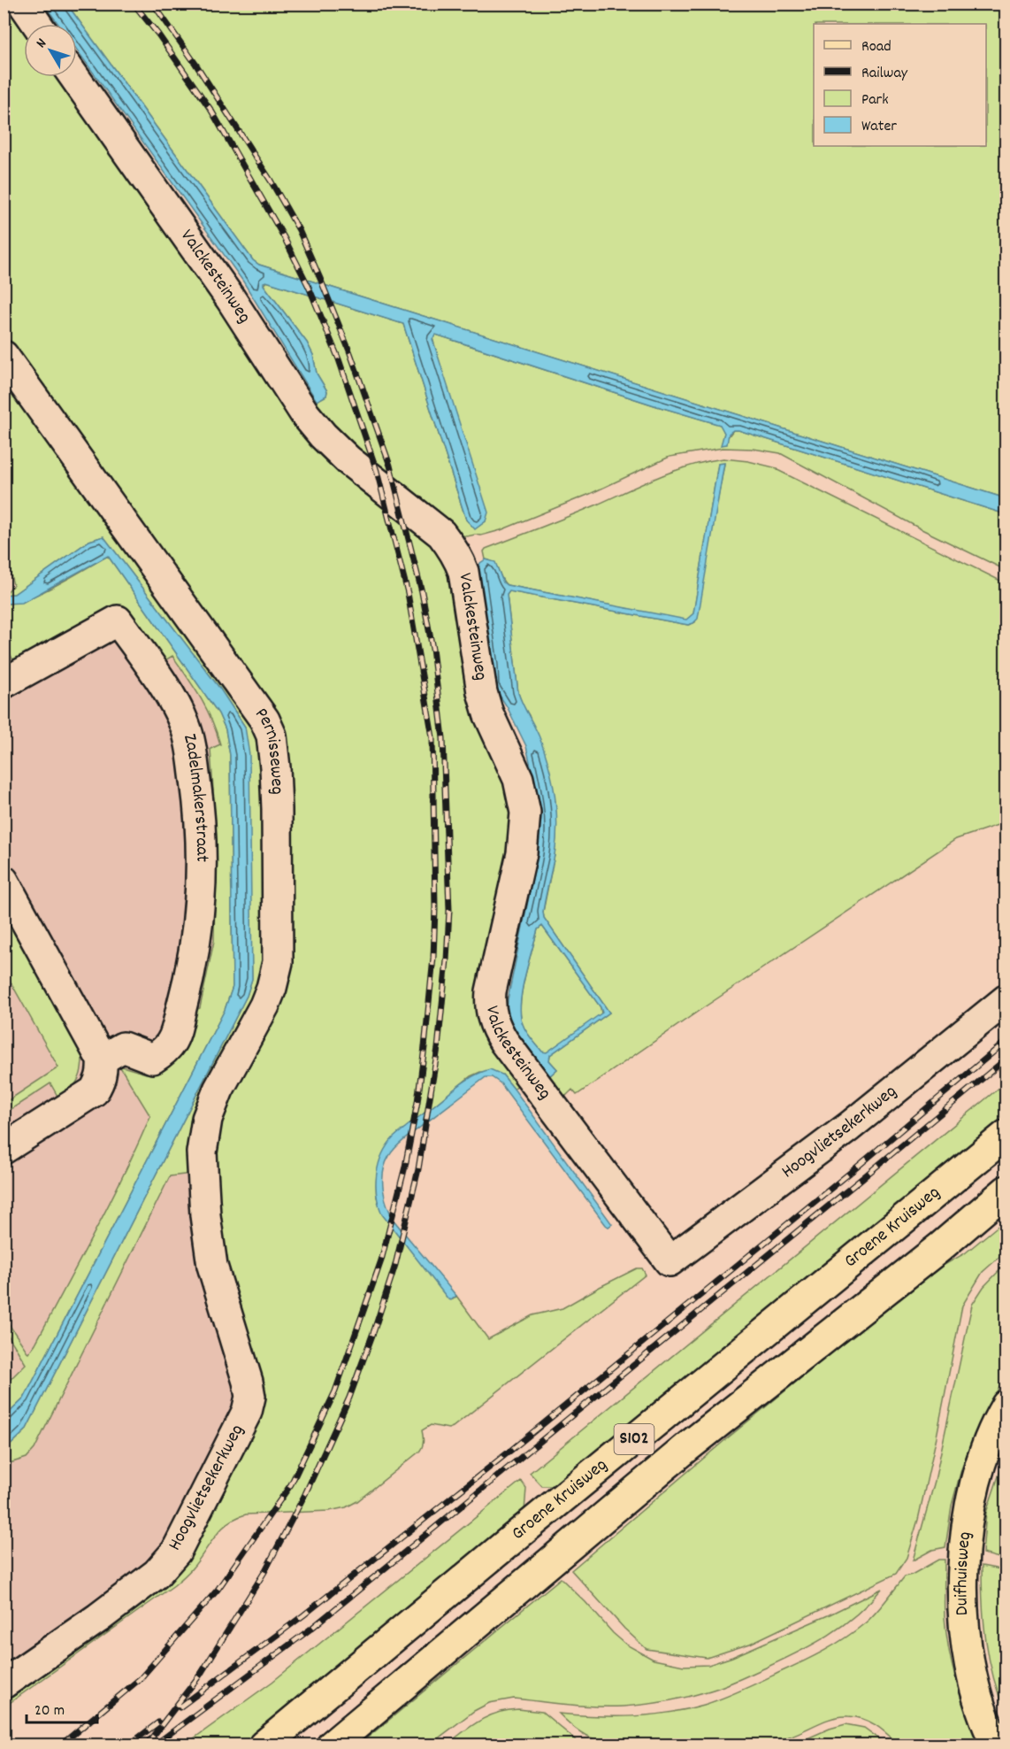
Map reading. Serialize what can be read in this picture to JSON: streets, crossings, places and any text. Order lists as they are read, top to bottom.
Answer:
{
  "streets": {
    "main road": ["Groene Kruisweg", "S102", "Duifhuisweg"],
    "street": [
      "Valckesteinweg",
      "Pernisseweg",
      "Zadelmakerstraat",
      "Hoogvlietsekerkweg"
    ]
  },
  "crossings": [
    ["Valckesteinweg", "Hoogvlietsekerkweg"],
    ["Pernisseweg", "Hoogvlietsekerkweg"]
  ],
  "legend": [
    "Road",
    "Railway",
    "Park",
    "Water"
  ],
  "scale_bar": "20 m",
  "north": "top left"
}
